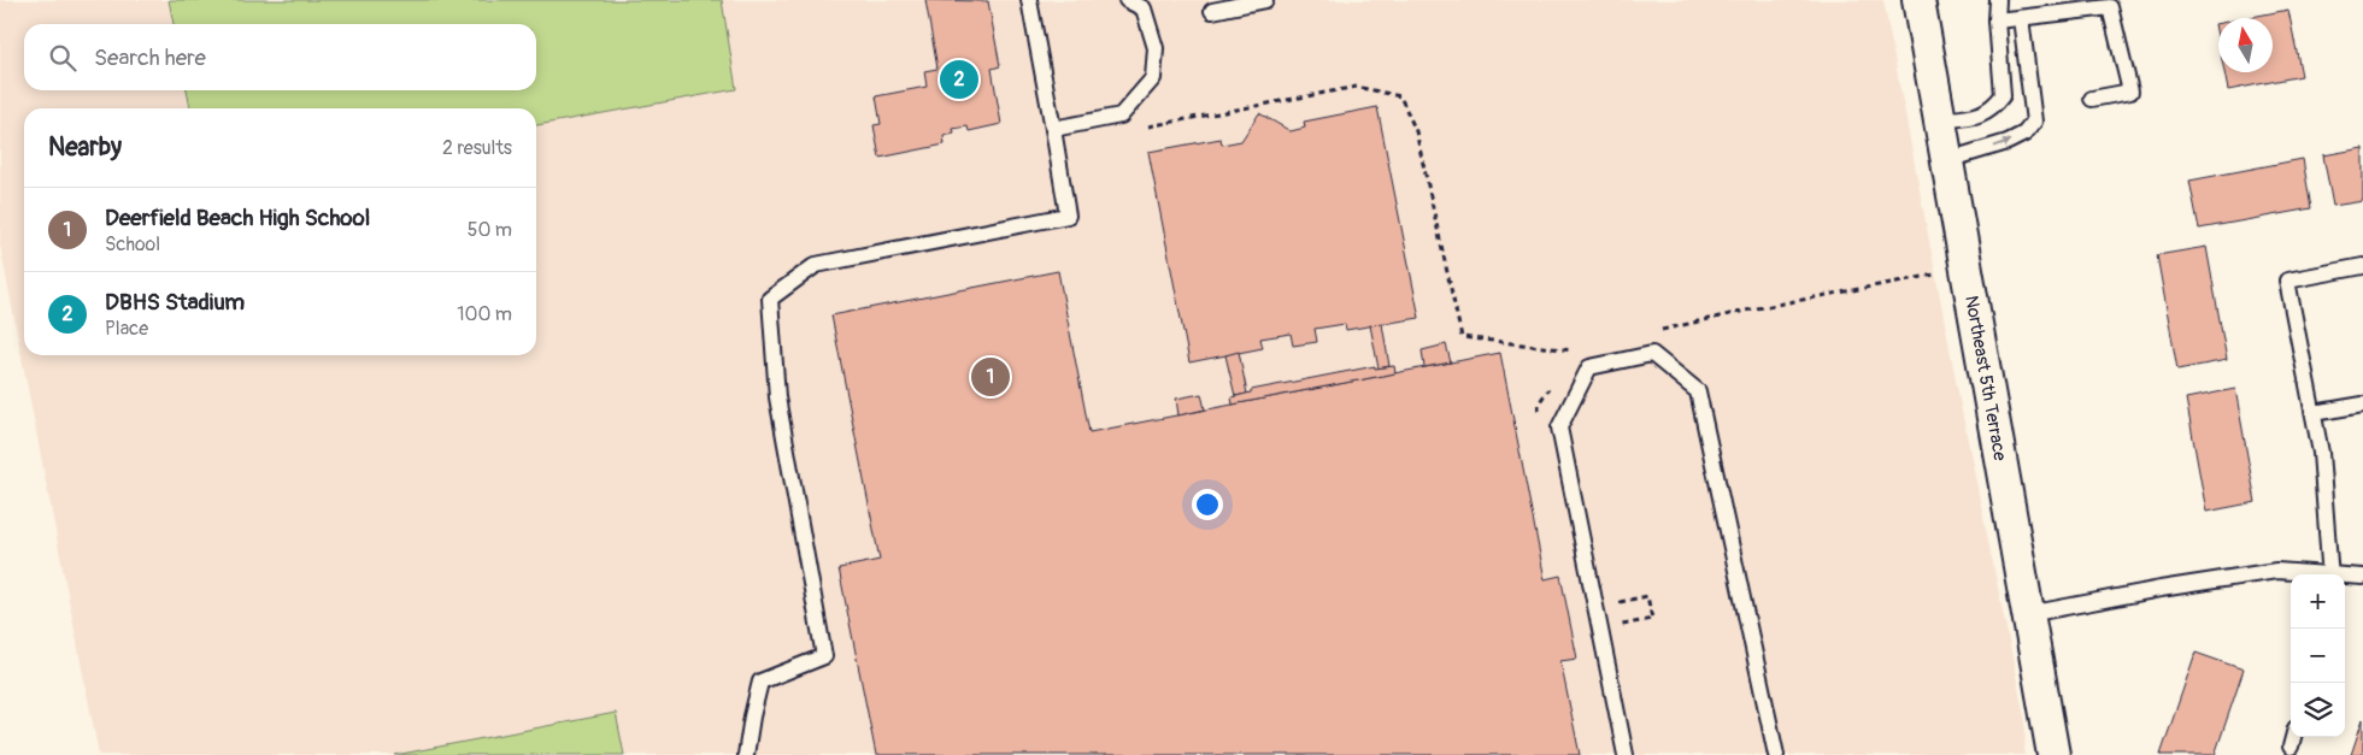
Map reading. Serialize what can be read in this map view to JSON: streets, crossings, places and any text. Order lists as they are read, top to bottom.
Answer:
{
  "streets": {
    "street": ["Northeast 5th Terrace"]
  },
  "north": "top",
  "page": {
    "search": "Search here",
    "pins": ["2", "1"],
    "heading": ["Nearby", "2 results"],
    "list": [
      {
        "mark": "1",
        "name": "Deerfield Beach High School",
        "note": "School",
        "value": "50 m"
      },
      {
        "mark": "2",
        "name": "DBHS Stadium",
        "note": "Place",
        "value": "100 m"
      }
    ],
    "map_buttons": ["+", "−"]
  }
}
